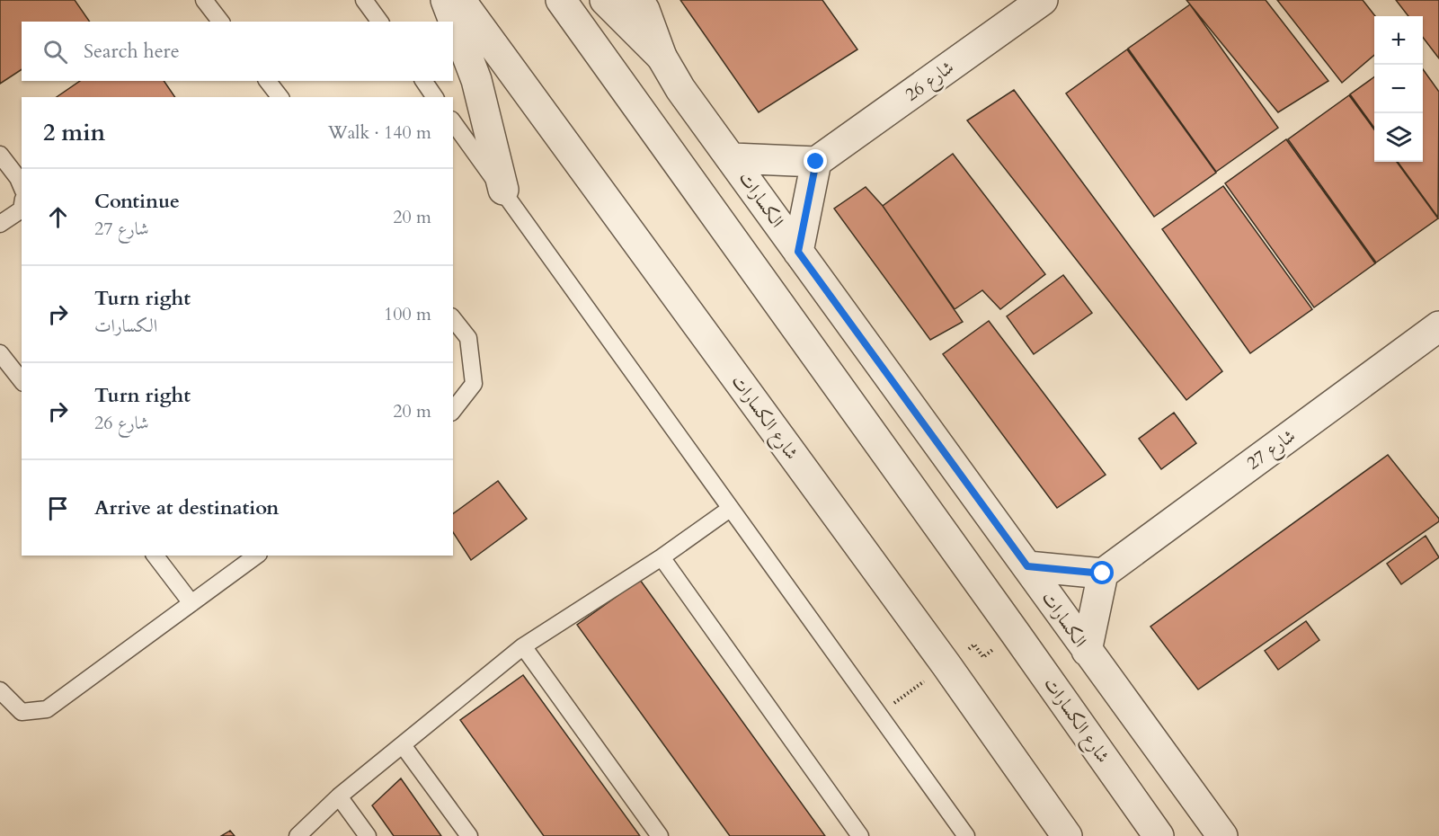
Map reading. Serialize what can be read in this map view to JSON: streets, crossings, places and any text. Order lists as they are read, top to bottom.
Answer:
{
  "streets": {
    "street": [
      "شارع 26",
      "الكسارات",
      "شارع الكسارات",
      "شارع 27"
    ]
  },
  "page": {
    "map_buttons": ["+", "−"],
    "search": "Search here",
    "heading": ["2 min", "Walk · 140 m"],
    "list": [
      ["Continue", "شارع 27", "20 m"],
      ["Turn right", "الكسارات", "100 m"],
      ["Turn right", "شارع 26", "20 m"],
      "Arrive at destination"
    ]
  }
}
